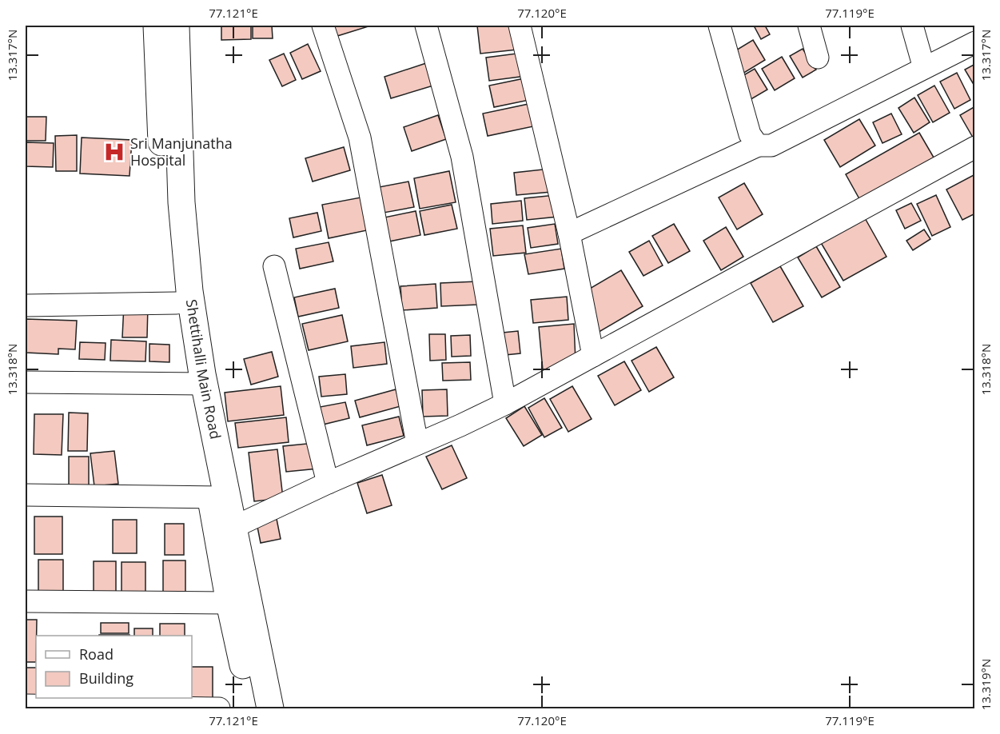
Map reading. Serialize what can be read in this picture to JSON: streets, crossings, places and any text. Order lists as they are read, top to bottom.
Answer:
{
  "streets": {
    "main road": ["Shettihalli Main Road"]
  },
  "places": {
    "hospital": ["Sri Manjunatha Hospital"]
  },
  "legend": ["Road", "Building"],
  "coordinates": [
    "77.121°E",
    "77.120°E",
    "77.119°E",
    "13.317°N",
    "13.318°N",
    "13.319°N"
  ]
}
